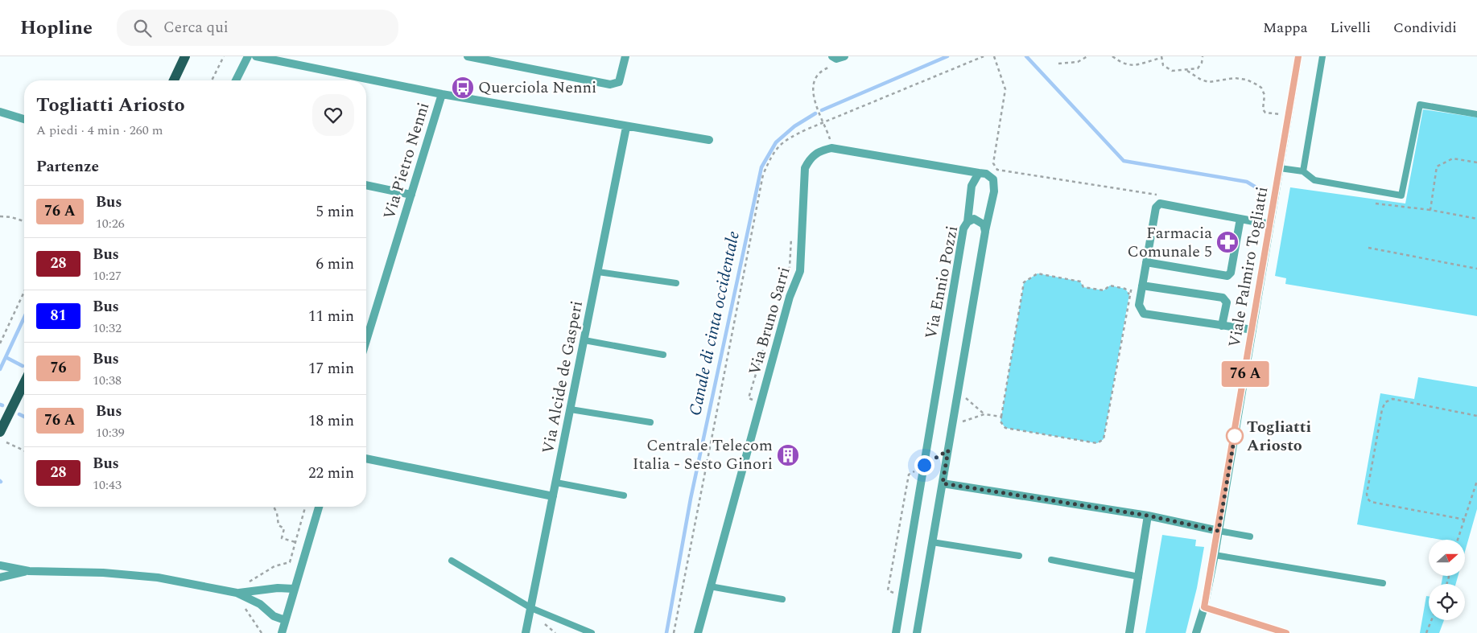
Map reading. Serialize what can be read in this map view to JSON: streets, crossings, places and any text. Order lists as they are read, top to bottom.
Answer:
{
  "streets": {
    "street": [
      "Via Pietro Nenni",
      "Viale Palmiro Togliatti",
      "Via Ennio Pozzi",
      "Via Bruno Sarri",
      "Via Alcide de Gasperi"
    ]
  },
  "crossings": [
    ["Via Pietro Nenni", "Via Alcide de Gasperi"]
  ],
  "water": ["Canale di cinta occidentale"],
  "places": {
    "bus stop": ["Querciola Nenni"],
    "pharmacy": ["Farmacia Comunale 5"],
    "other": ["Togliatti Ariosto"],
    "building": ["Centrale Telecom Italia - Sesto Ginori"]
  },
  "north": "right",
  "page": {
    "header": "Hopline",
    "search": "Cerca qui",
    "nav": ["Mappa", "Livelli", "Condividi"],
    "on_map": "76 A",
    "heading": [
      ["Togliatti Ariosto", "A piedi · 4 min · 260 m"],
      "Partenze"
    ],
    "list": [
      {
        "mark": "76 A",
        "name": "Bus",
        "note": "10:26",
        "value": "5 min"
      },
      {
        "mark": "28",
        "name": "Bus",
        "note": "10:27",
        "value": "6 min"
      },
      {
        "mark": "81",
        "name": "Bus",
        "note": "10:32",
        "value": "11 min"
      },
      {
        "mark": "76",
        "name": "Bus",
        "note": "10:38",
        "value": "17 min"
      },
      {
        "mark": "76 A",
        "name": "Bus",
        "note": "10:39",
        "value": "18 min"
      },
      {
        "mark": "28",
        "name": "Bus",
        "note": "10:43",
        "value": "22 min"
      }
    ]
  }
}
